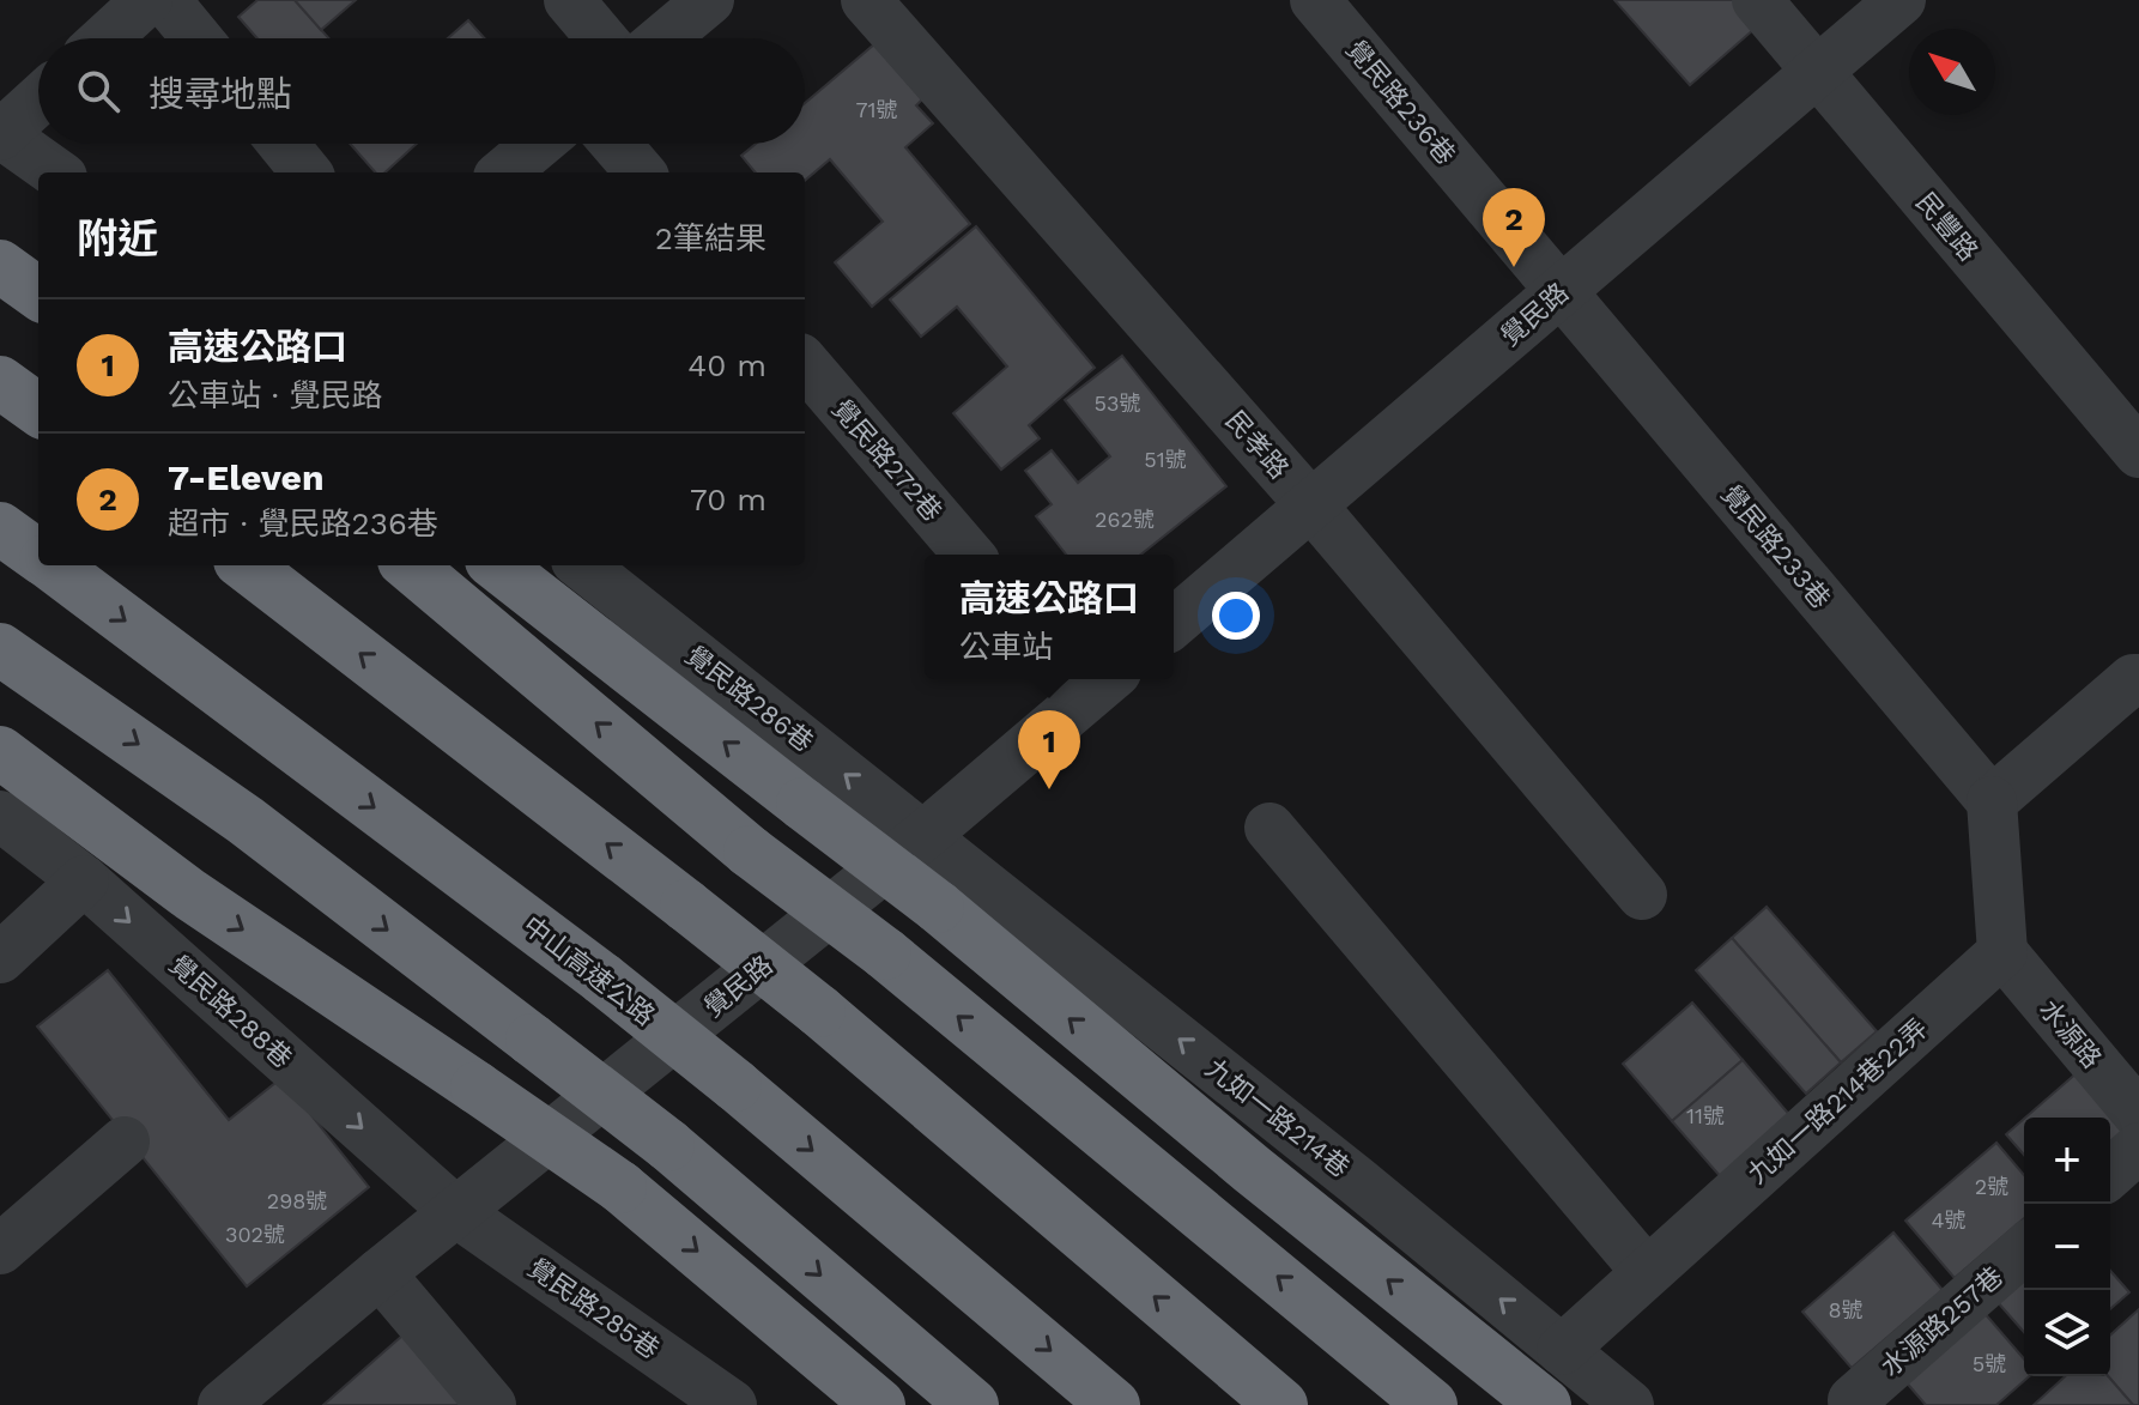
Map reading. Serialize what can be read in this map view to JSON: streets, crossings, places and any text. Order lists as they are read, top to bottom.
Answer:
{
  "streets": {
    "highway": ["中山高速公路"],
    "street": [
      "覺民路236巷",
      "民豐路",
      "覺民路",
      "民孝路",
      "覺民路272巷",
      "覺民路233巷",
      "覺民路286巷",
      "覺民路288巷",
      "水源路",
      "九如一路214巷22弄",
      "九如一路214巷",
      "覺民路285巷",
      "水源路257巷"
    ]
  },
  "crossings": [
    ["覺民路236巷", "覺民路"],
    ["覺民路236巷", "覺民路233巷"],
    ["民豐路", "覺民路"],
    ["覺民路", "民孝路"],
    ["覺民路", "覺民路233巷"],
    ["覺民路", "覺民路286巷"],
    ["覺民路", "覺民路288巷"],
    ["覺民路", "九如一路214巷"],
    ["覺民路", "覺民路285巷"],
    ["覺民路286巷", "九如一路214巷"],
    ["覺民路288巷", "覺民路285巷"],
    ["水源路", "九如一路214巷22弄"],
    ["九如一路214巷22弄", "九如一路214巷"]
  ],
  "one_way": ["覺民路286巷", "覺民路288巷"],
  "house_numbers": [
    "71號",
    "53號",
    "51號",
    "262號",
    "11號",
    "2號",
    "298號",
    "4號",
    "302號",
    "8號",
    "5號"
  ],
  "north": "top left",
  "page": {
    "search": "搜尋地點",
    "heading": ["附近", "2筆結果"],
    "pins": ["2", "1"],
    "list": [
      {
        "mark": "1",
        "name": "高速公路口",
        "note": "公車站 · 覺民路",
        "value": "40 m"
      },
      {
        "mark": "2",
        "name": "7-Eleven",
        "note": "超市 · 覺民路236巷",
        "value": "70 m"
      }
    ],
    "popup": ["高速公路口", "公車站"],
    "map_buttons": ["+", "−"]
  }
}
